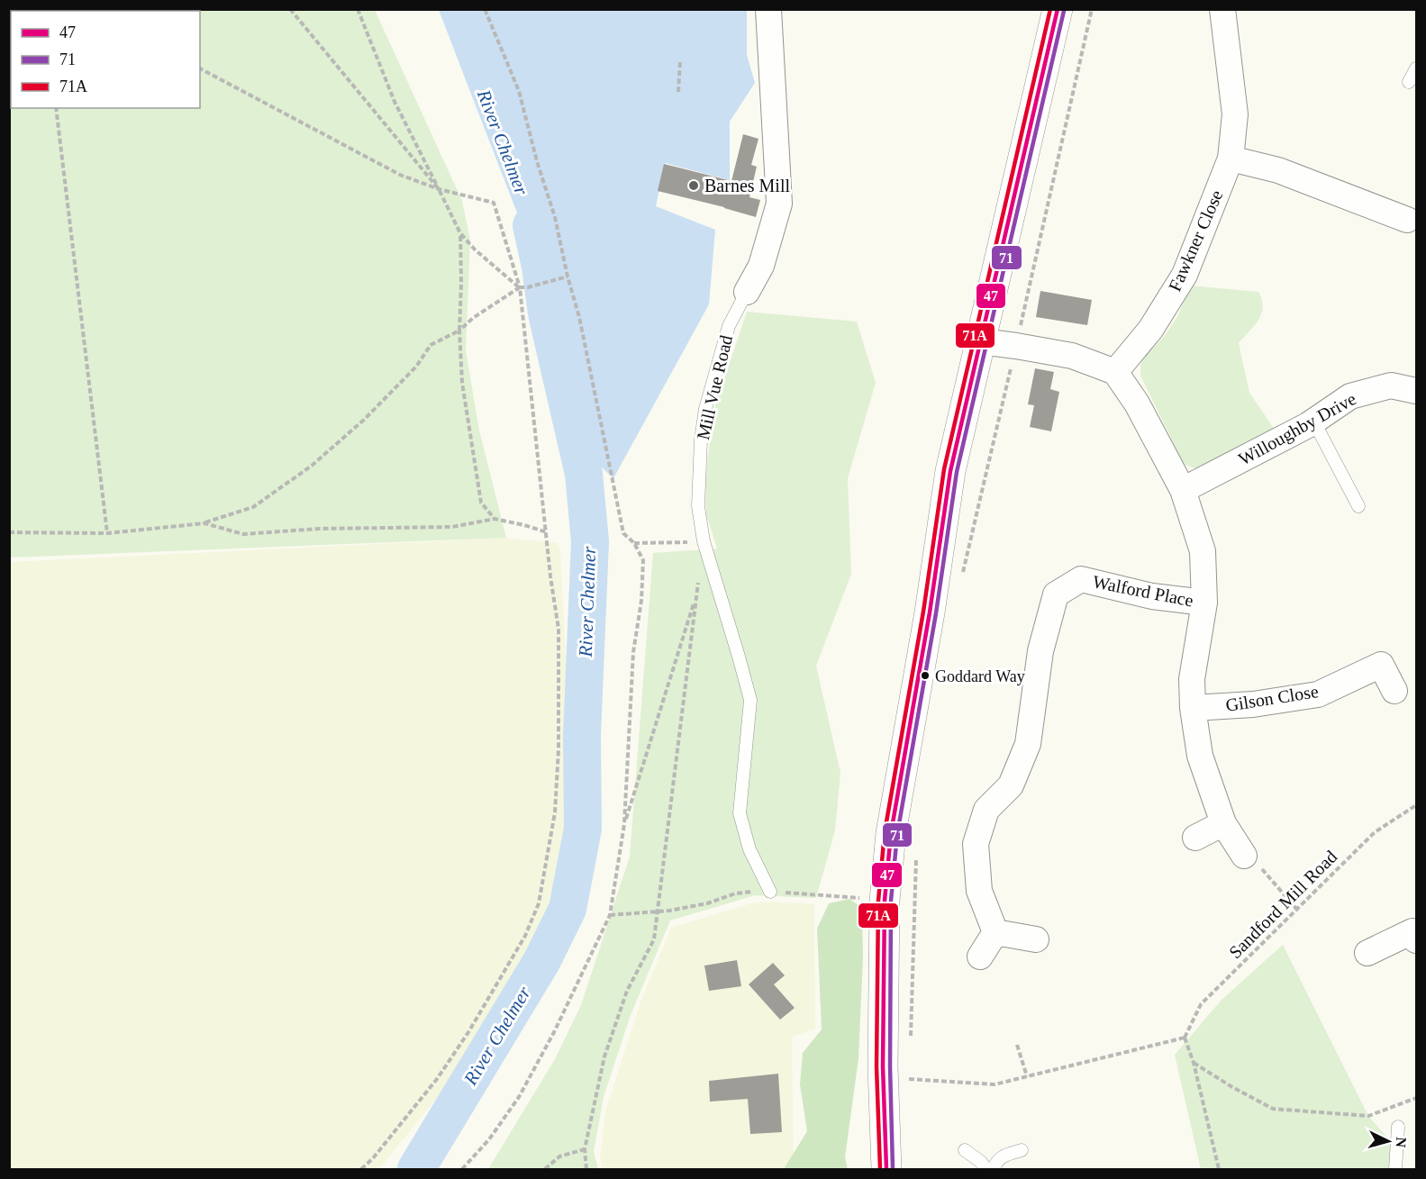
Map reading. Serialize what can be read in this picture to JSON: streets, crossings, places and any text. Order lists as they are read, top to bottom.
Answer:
{
  "streets": {
    "street": [
      "Fawkner Close",
      "Mill Vue Road",
      "Willoughby Drive",
      "Walford Place",
      "Gilson Close"
    ],
    "path": ["Sandford Mill Road"]
  },
  "water": ["River Chelmer"],
  "places": ["Barnes Mill", "Goddard Way"],
  "lines": ["transit line 47", "transit line 71A", "transit line 71"],
  "legend": ["47", "71", "71A"],
  "north": "right"
}
